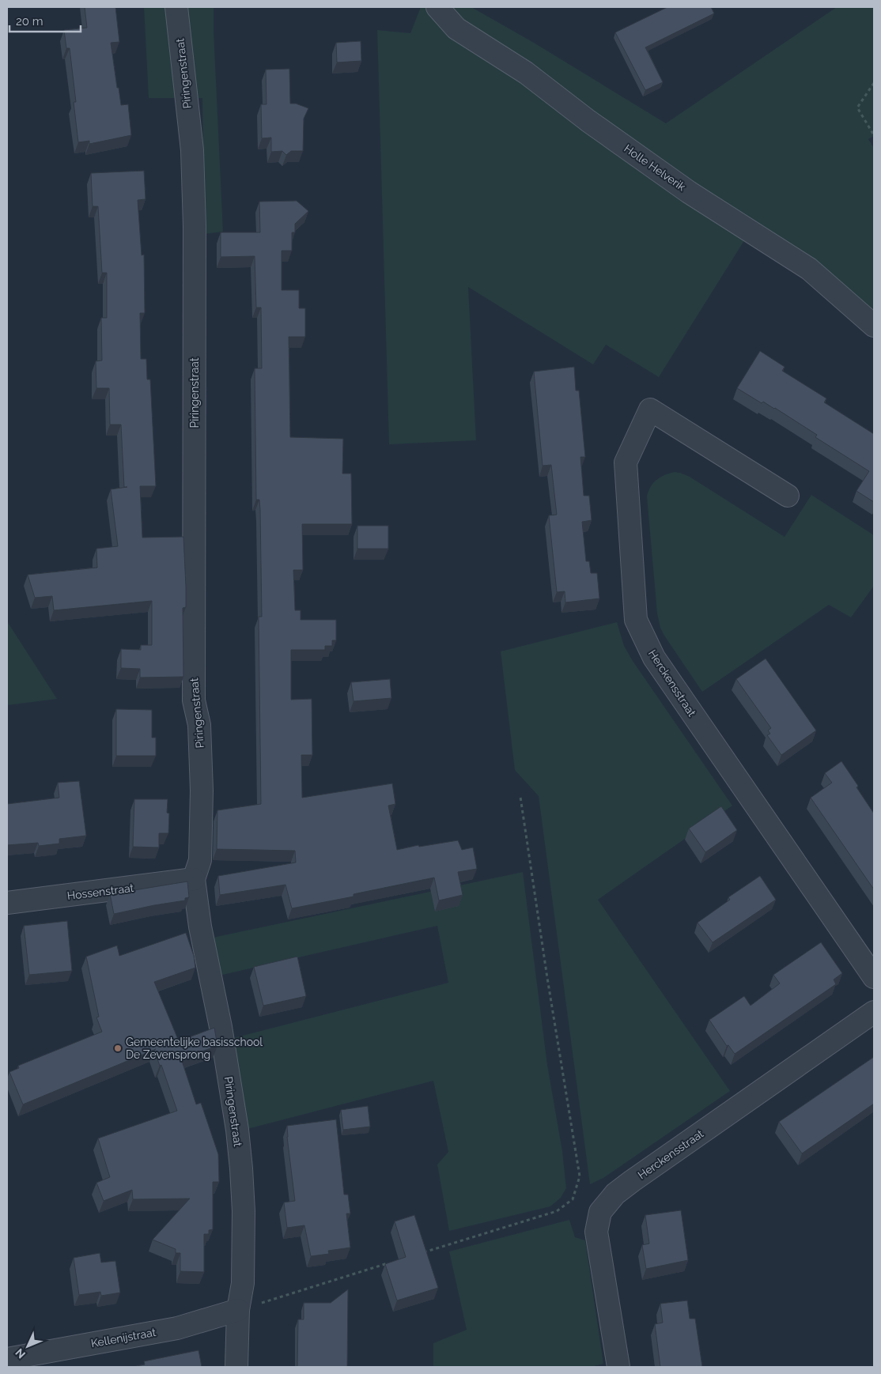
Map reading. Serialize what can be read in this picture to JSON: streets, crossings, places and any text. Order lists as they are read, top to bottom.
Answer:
{
  "streets": {
    "street": [
      "Piringenstraat",
      "Holle Helverik",
      "Herckensstraat",
      "Hossenstraat",
      "Kellenijstraat"
    ]
  },
  "crossings": [
    ["Piringenstraat", "Hossenstraat"],
    ["Piringenstraat", "Kellenijstraat"]
  ],
  "places": ["Gemeentelijke basisschool De Zevensprong"],
  "scale_bar": "20 m",
  "north": "bottom left"
}
